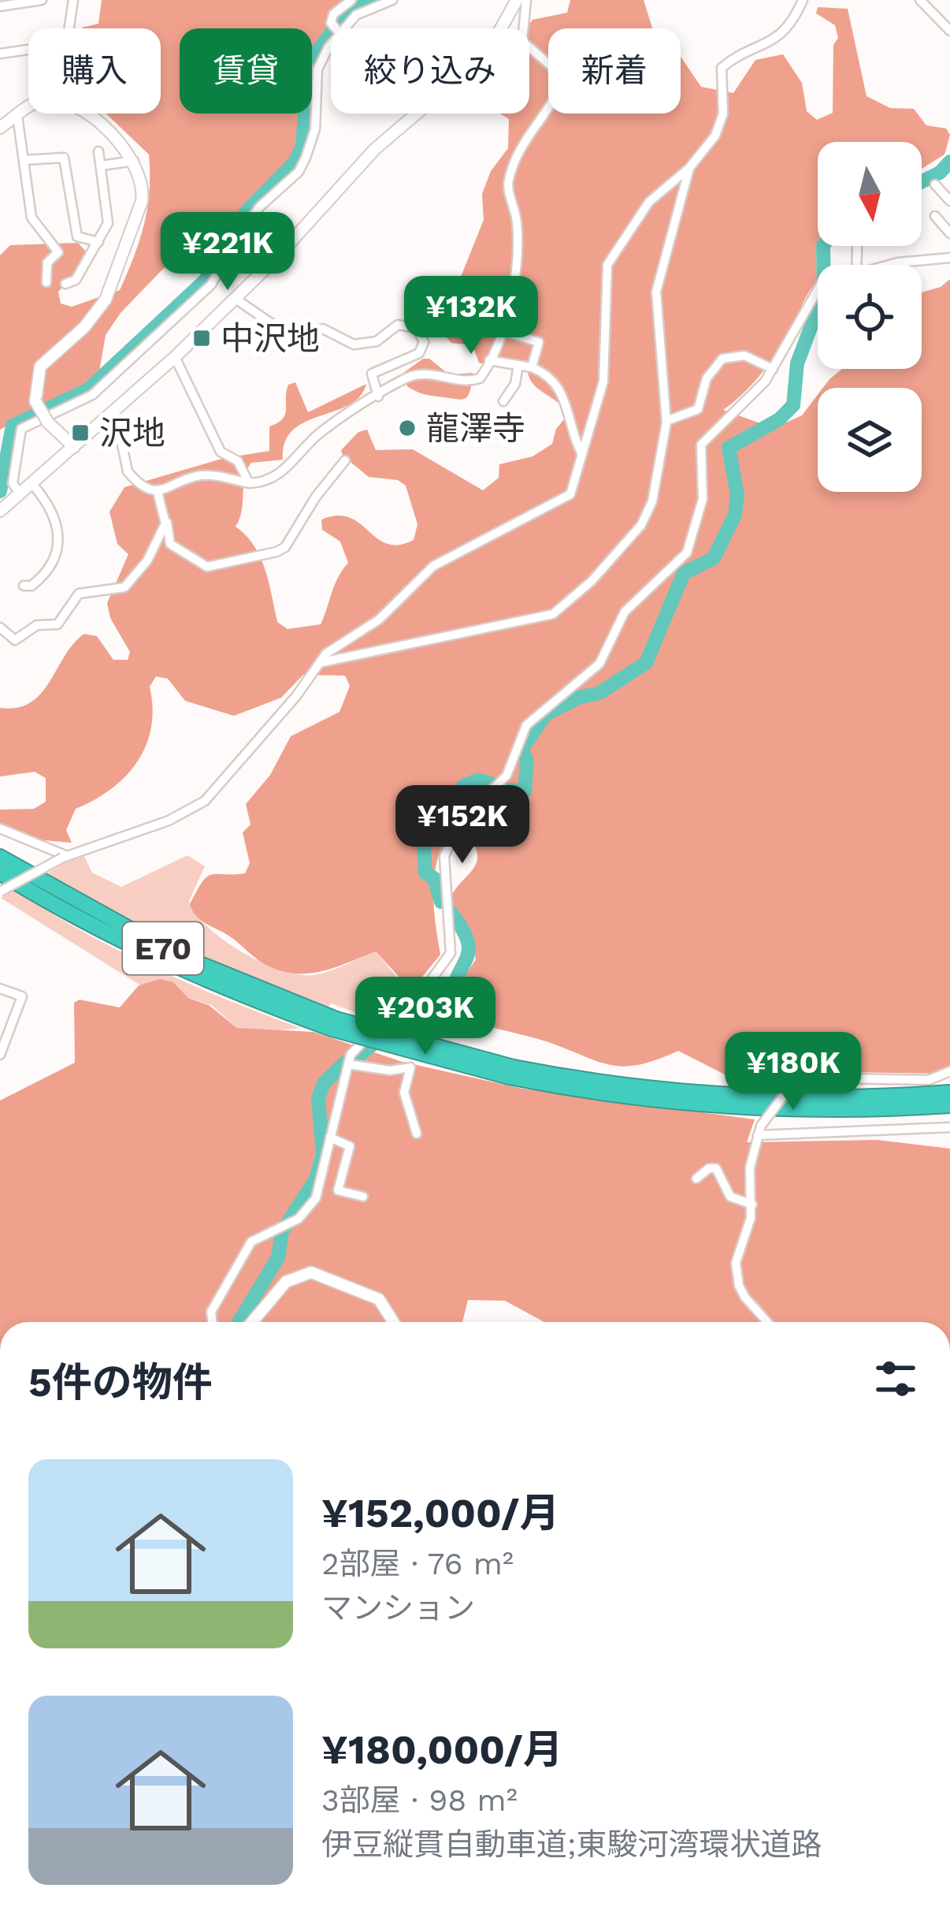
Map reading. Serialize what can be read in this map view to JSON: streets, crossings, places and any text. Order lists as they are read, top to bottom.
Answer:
{
  "streets": {
    "highway": ["E70"]
  },
  "places": {
    "transit": ["中沢地", "沢地"],
    "other": ["龍澤寺"]
  },
  "north": "bottom",
  "page": {
    "chip": [
      "購入",
      "賃貸",
      "絞り込み",
      "新着"
    ],
    "price": [
      "¥221K",
      "¥132K",
      "¥152K",
      "¥203K",
      "¥180K"
    ],
    "heading": "5件の物件",
    "list": [
      {
        "name": "¥152,000/月",
        "note": "2部屋 · 76 m² · マンション"
      },
      {
        "name": "¥180,000/月",
        "note": "3部屋 · 98 m² · 伊豆縦貫自動車道;東駿河湾環状道路"
      }
    ]
  }
}
